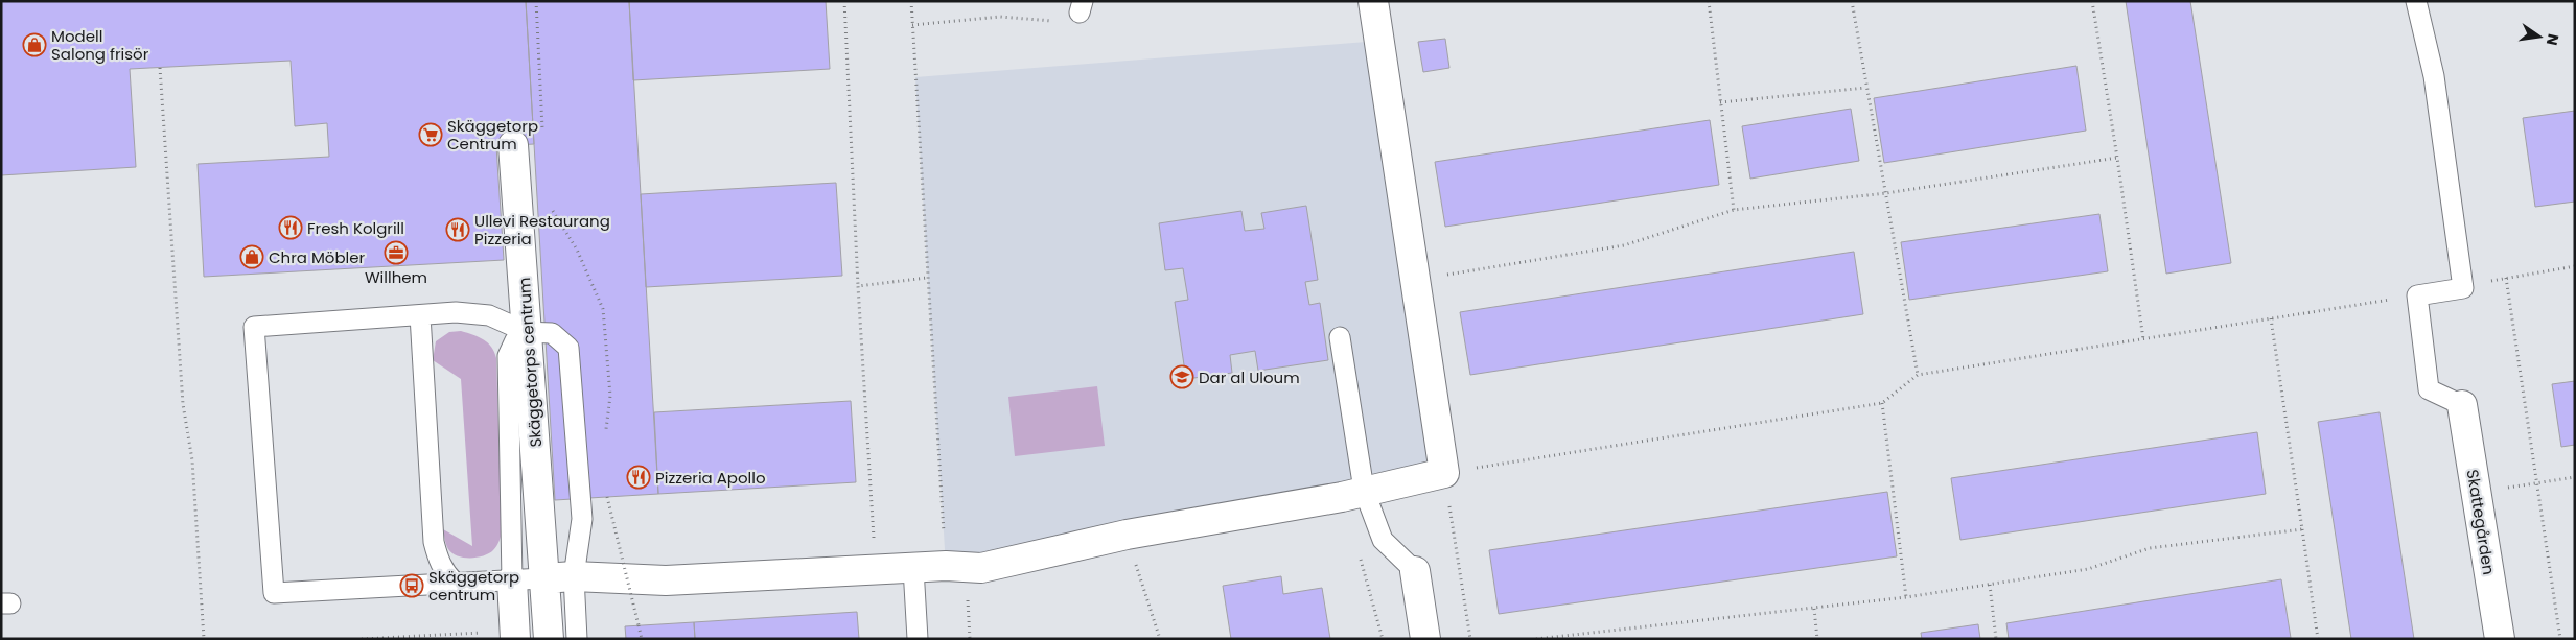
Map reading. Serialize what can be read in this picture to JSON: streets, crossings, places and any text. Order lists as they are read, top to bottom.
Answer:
{
  "streets": {
    "street": ["Skäggetorps centrum", "Skattegården"]
  },
  "places": {
    "shop": ["Modell Salong frisör", "Chra Möbler"],
    "supermarket": ["Skäggetorp Centrum"],
    "restaurant": ["Fresh Kolgrill", "Ullevi Restaurang Pizzeria", "Pizzeria Apollo"],
    "office": ["Willhem"],
    "school or university": ["Dar al Uloum"],
    "bus stop": ["Skäggetorp centrum"]
  },
  "north": "right"
}
